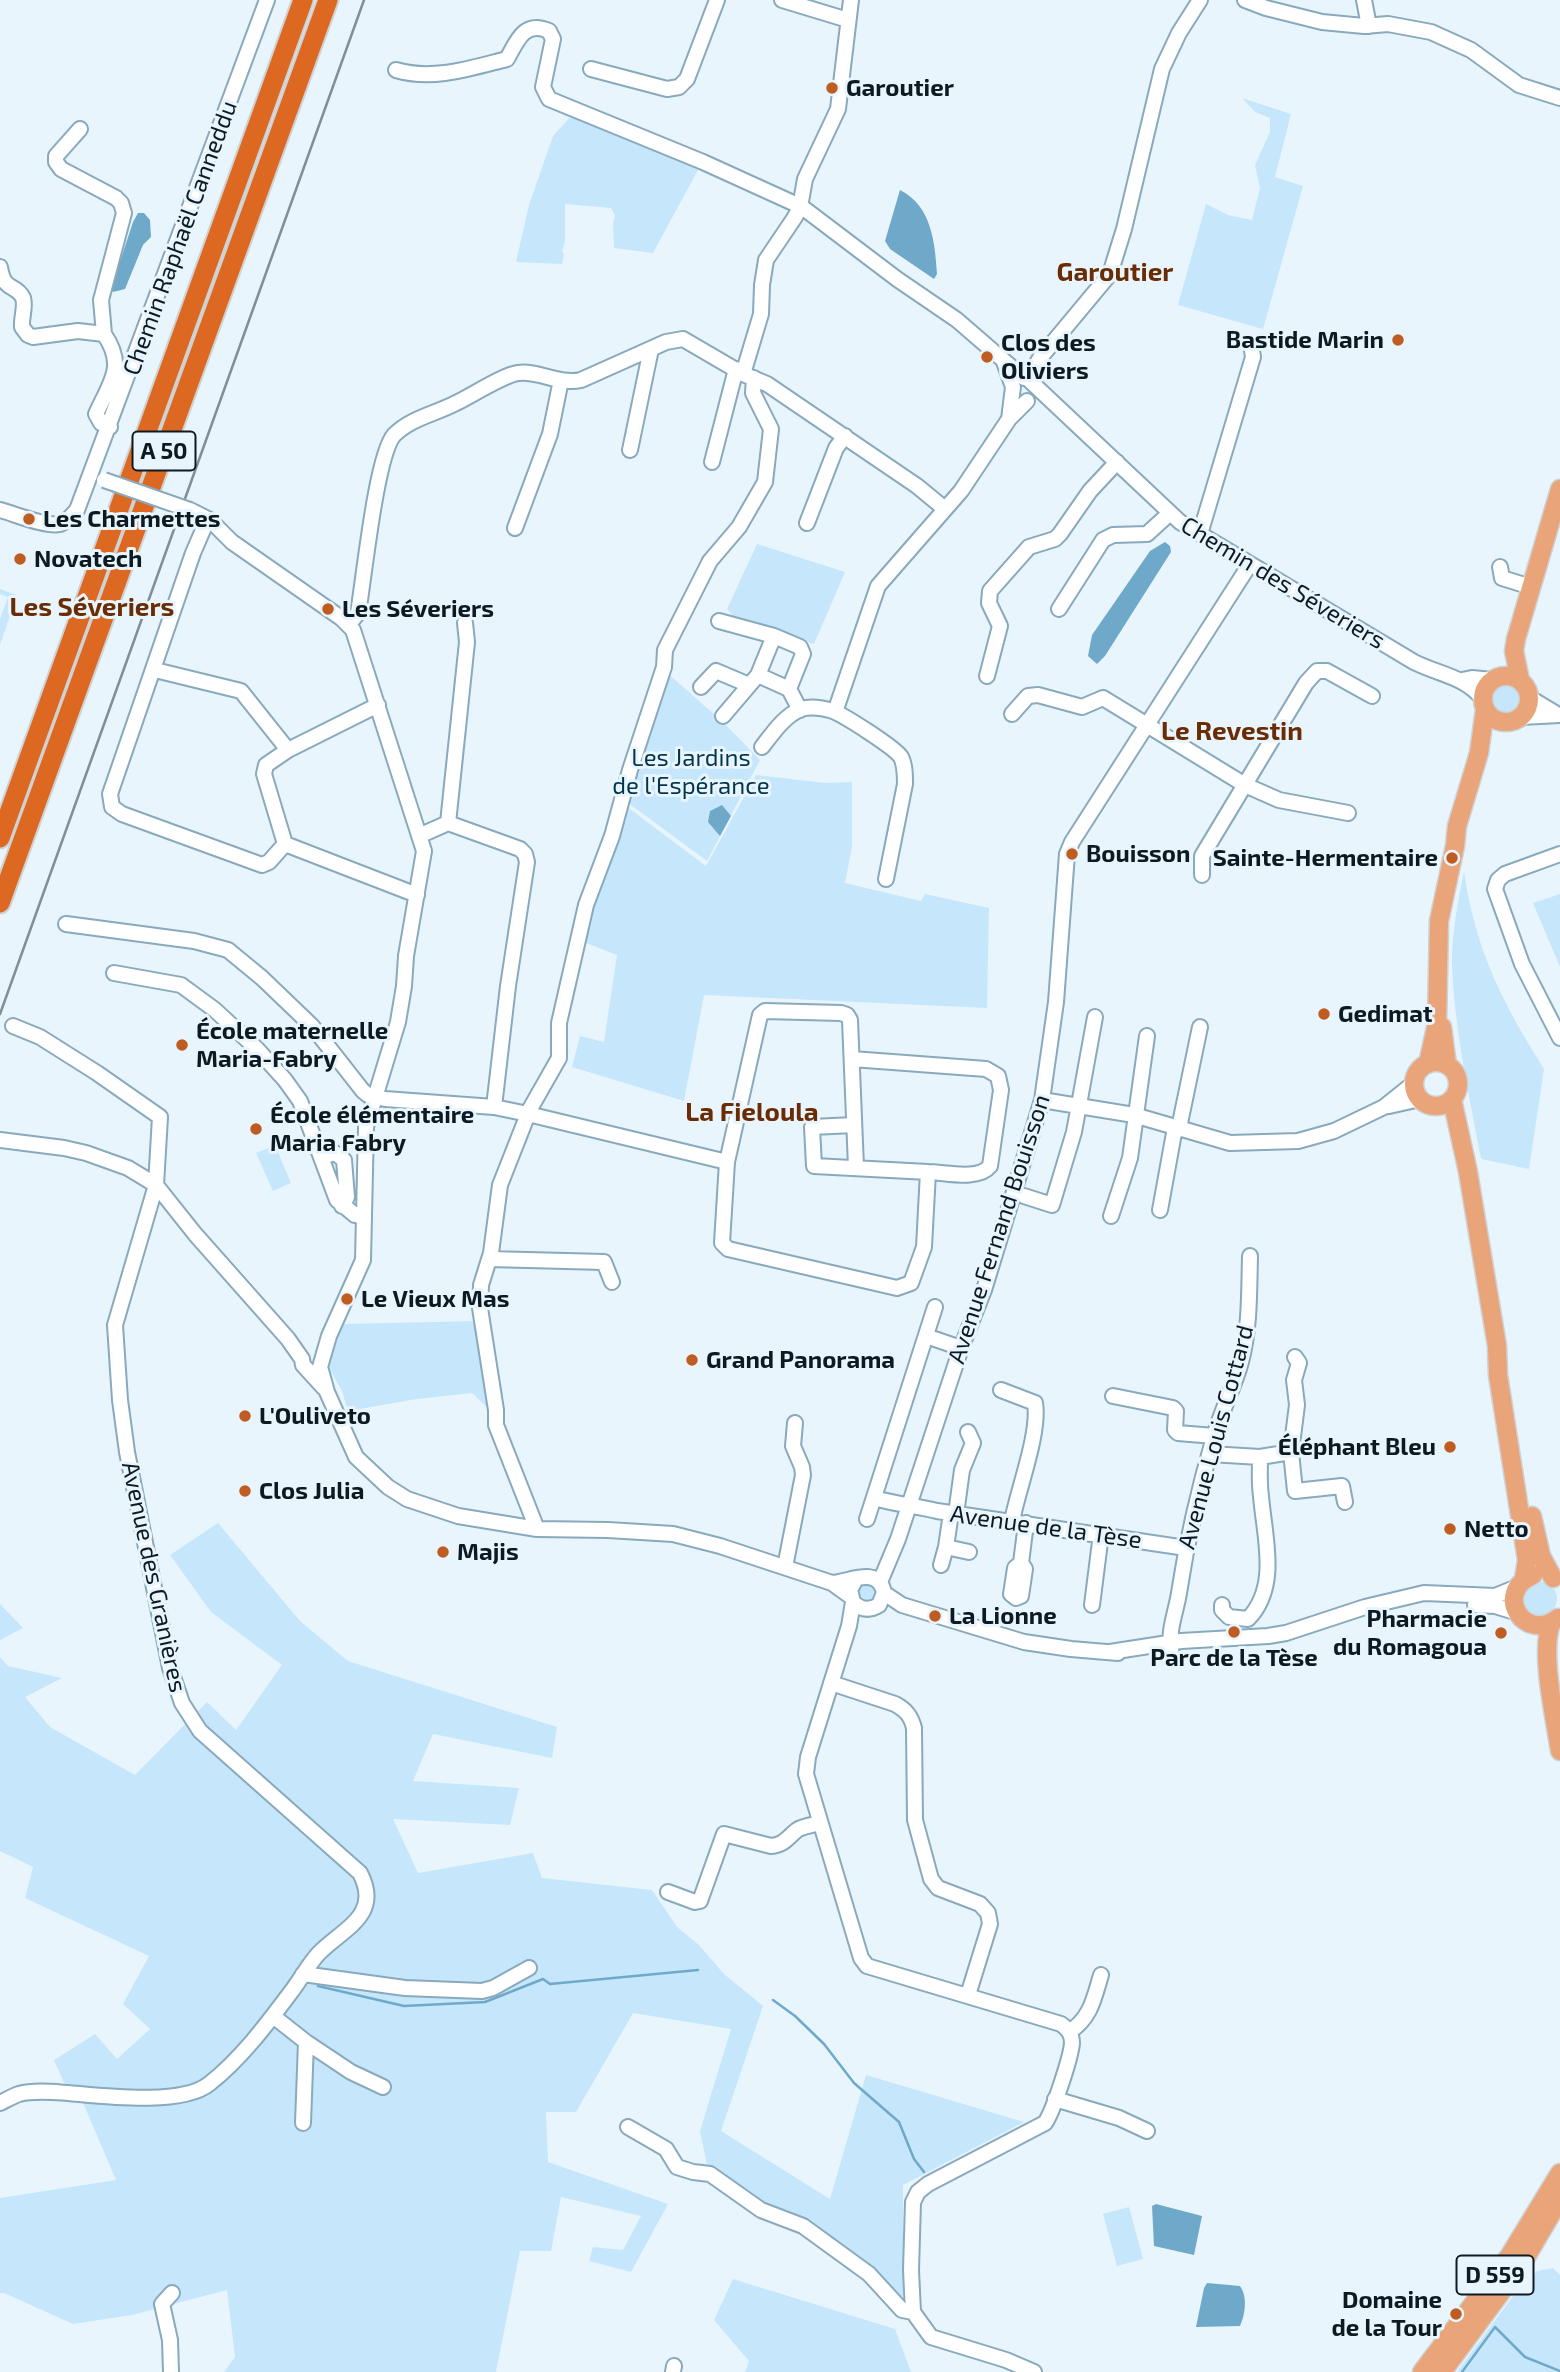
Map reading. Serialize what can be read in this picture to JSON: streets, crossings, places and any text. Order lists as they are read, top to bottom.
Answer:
{
  "streets": {
    "highway": ["A 50"],
    "main road": ["D 559"],
    "street": [
      "Chemin Raphaël Canneddu",
      "Chemin des Séveriers",
      "Avenue Fernand Bouisson",
      "Avenue Louis Cottard",
      "Avenue de la Tèse",
      "Avenue des Granières"
    ]
  },
  "crossings": [
    ["Chemin des Séveriers", "Avenue Fernand Bouisson"],
    ["Avenue Fernand Bouisson", "Avenue de la Tèse"],
    ["Avenue Louis Cottard", "Avenue de la Tèse"]
  ],
  "districts": [
    "Garoutier",
    "Les Séveriers",
    "Le Revestin",
    "La Fieloula"
  ],
  "parks": ["Les Jardins de l'Espérance"],
  "places": [
    "Garoutier",
    "Bastide Marin",
    "Clos des Oliviers",
    "Les Charmettes",
    "Novatech",
    "Les Séveriers",
    "Bouisson",
    "Sainte-Hermentaire",
    "Gedimat",
    "École maternelle Maria-Fabry",
    "École élémentaire Maria Fabry",
    "Le Vieux Mas",
    "Grand Panorama",
    "L'Ouliveto",
    "Éléphant Bleu",
    "Clos Julia",
    "Netto",
    "Majis",
    "La Lionne",
    "Parc de la Tèse",
    "Pharmacie du Romagoua",
    "Domaine de la Tour"
  ]
}
